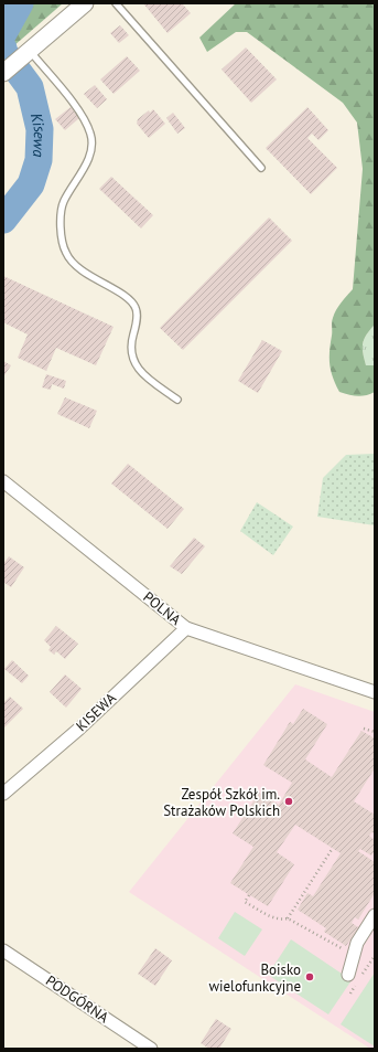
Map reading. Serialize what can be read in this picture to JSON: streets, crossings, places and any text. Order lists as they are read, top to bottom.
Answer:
{
  "streets": {
    "street": ["POLNA", "KISEWA", "PODGÓRNA"]
  },
  "crossings": [
    ["POLNA", "KISEWA"]
  ],
  "water": ["Kisewa"],
  "places": ["Zespół Szkół im. Strażaków Polskich", "Boisko wielofunkcyjne"]
}
